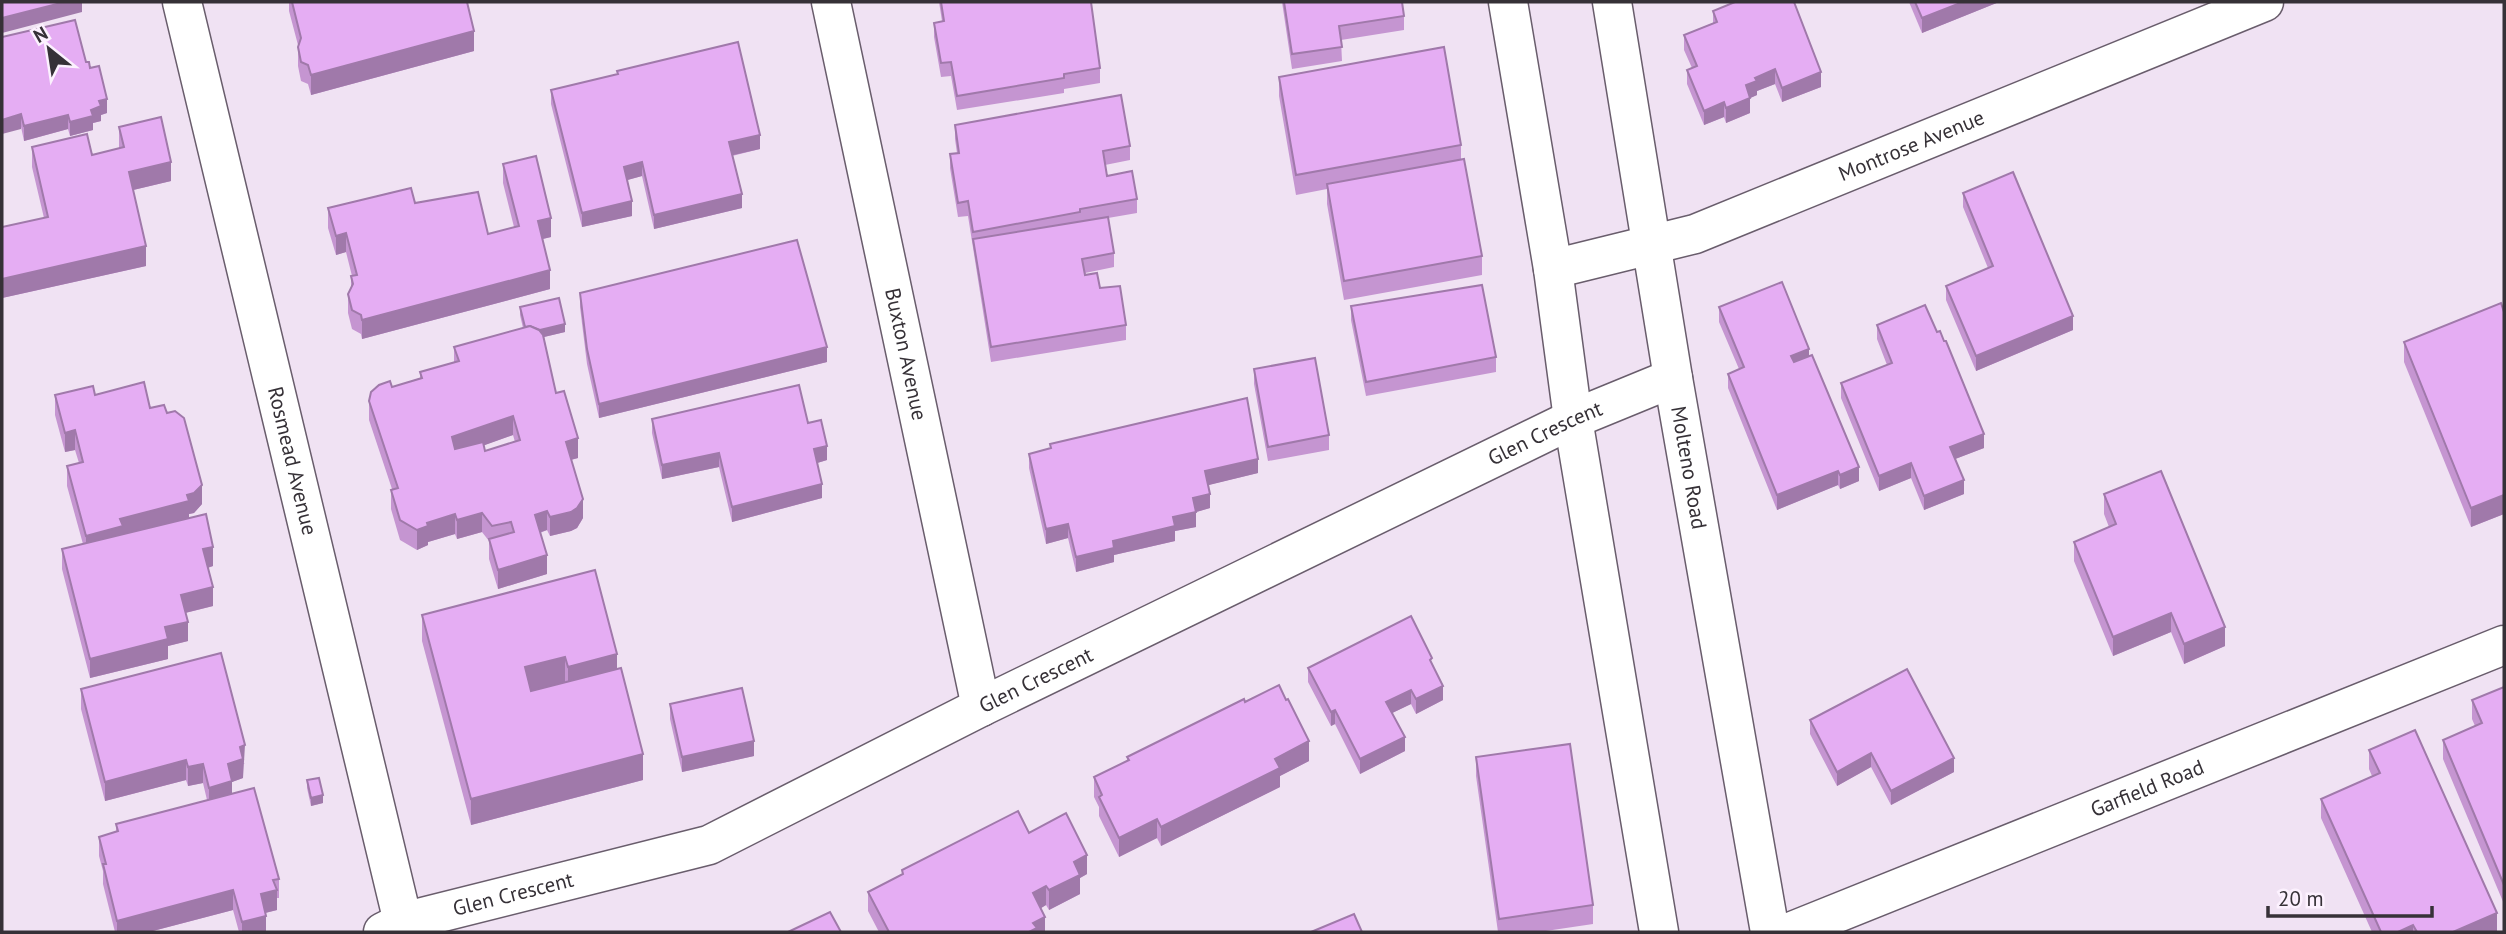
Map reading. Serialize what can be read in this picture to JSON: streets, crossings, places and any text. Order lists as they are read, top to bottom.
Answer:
{
  "streets": {
    "street": [
      "Montrose Avenue",
      "Buxton Avenue",
      "Glen Crescent",
      "Rosmead Avenue",
      "Molteno Road",
      "Garfield Road"
    ]
  },
  "crossings": [
    ["Montrose Avenue", "Molteno Road"],
    ["Buxton Avenue", "Glen Crescent"],
    ["Glen Crescent", "Rosmead Avenue"],
    ["Glen Crescent", "Molteno Road"]
  ],
  "scale_bar": "20 m",
  "north": "top left"
}
